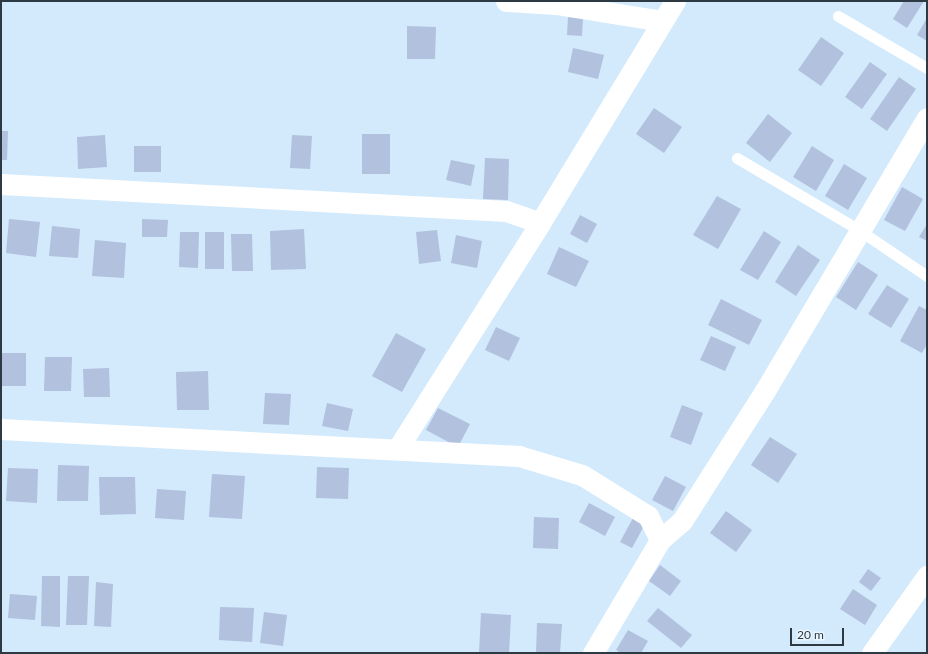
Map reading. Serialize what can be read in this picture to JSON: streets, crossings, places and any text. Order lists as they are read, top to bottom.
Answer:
{
  "scale_bar": "20 m"
}
